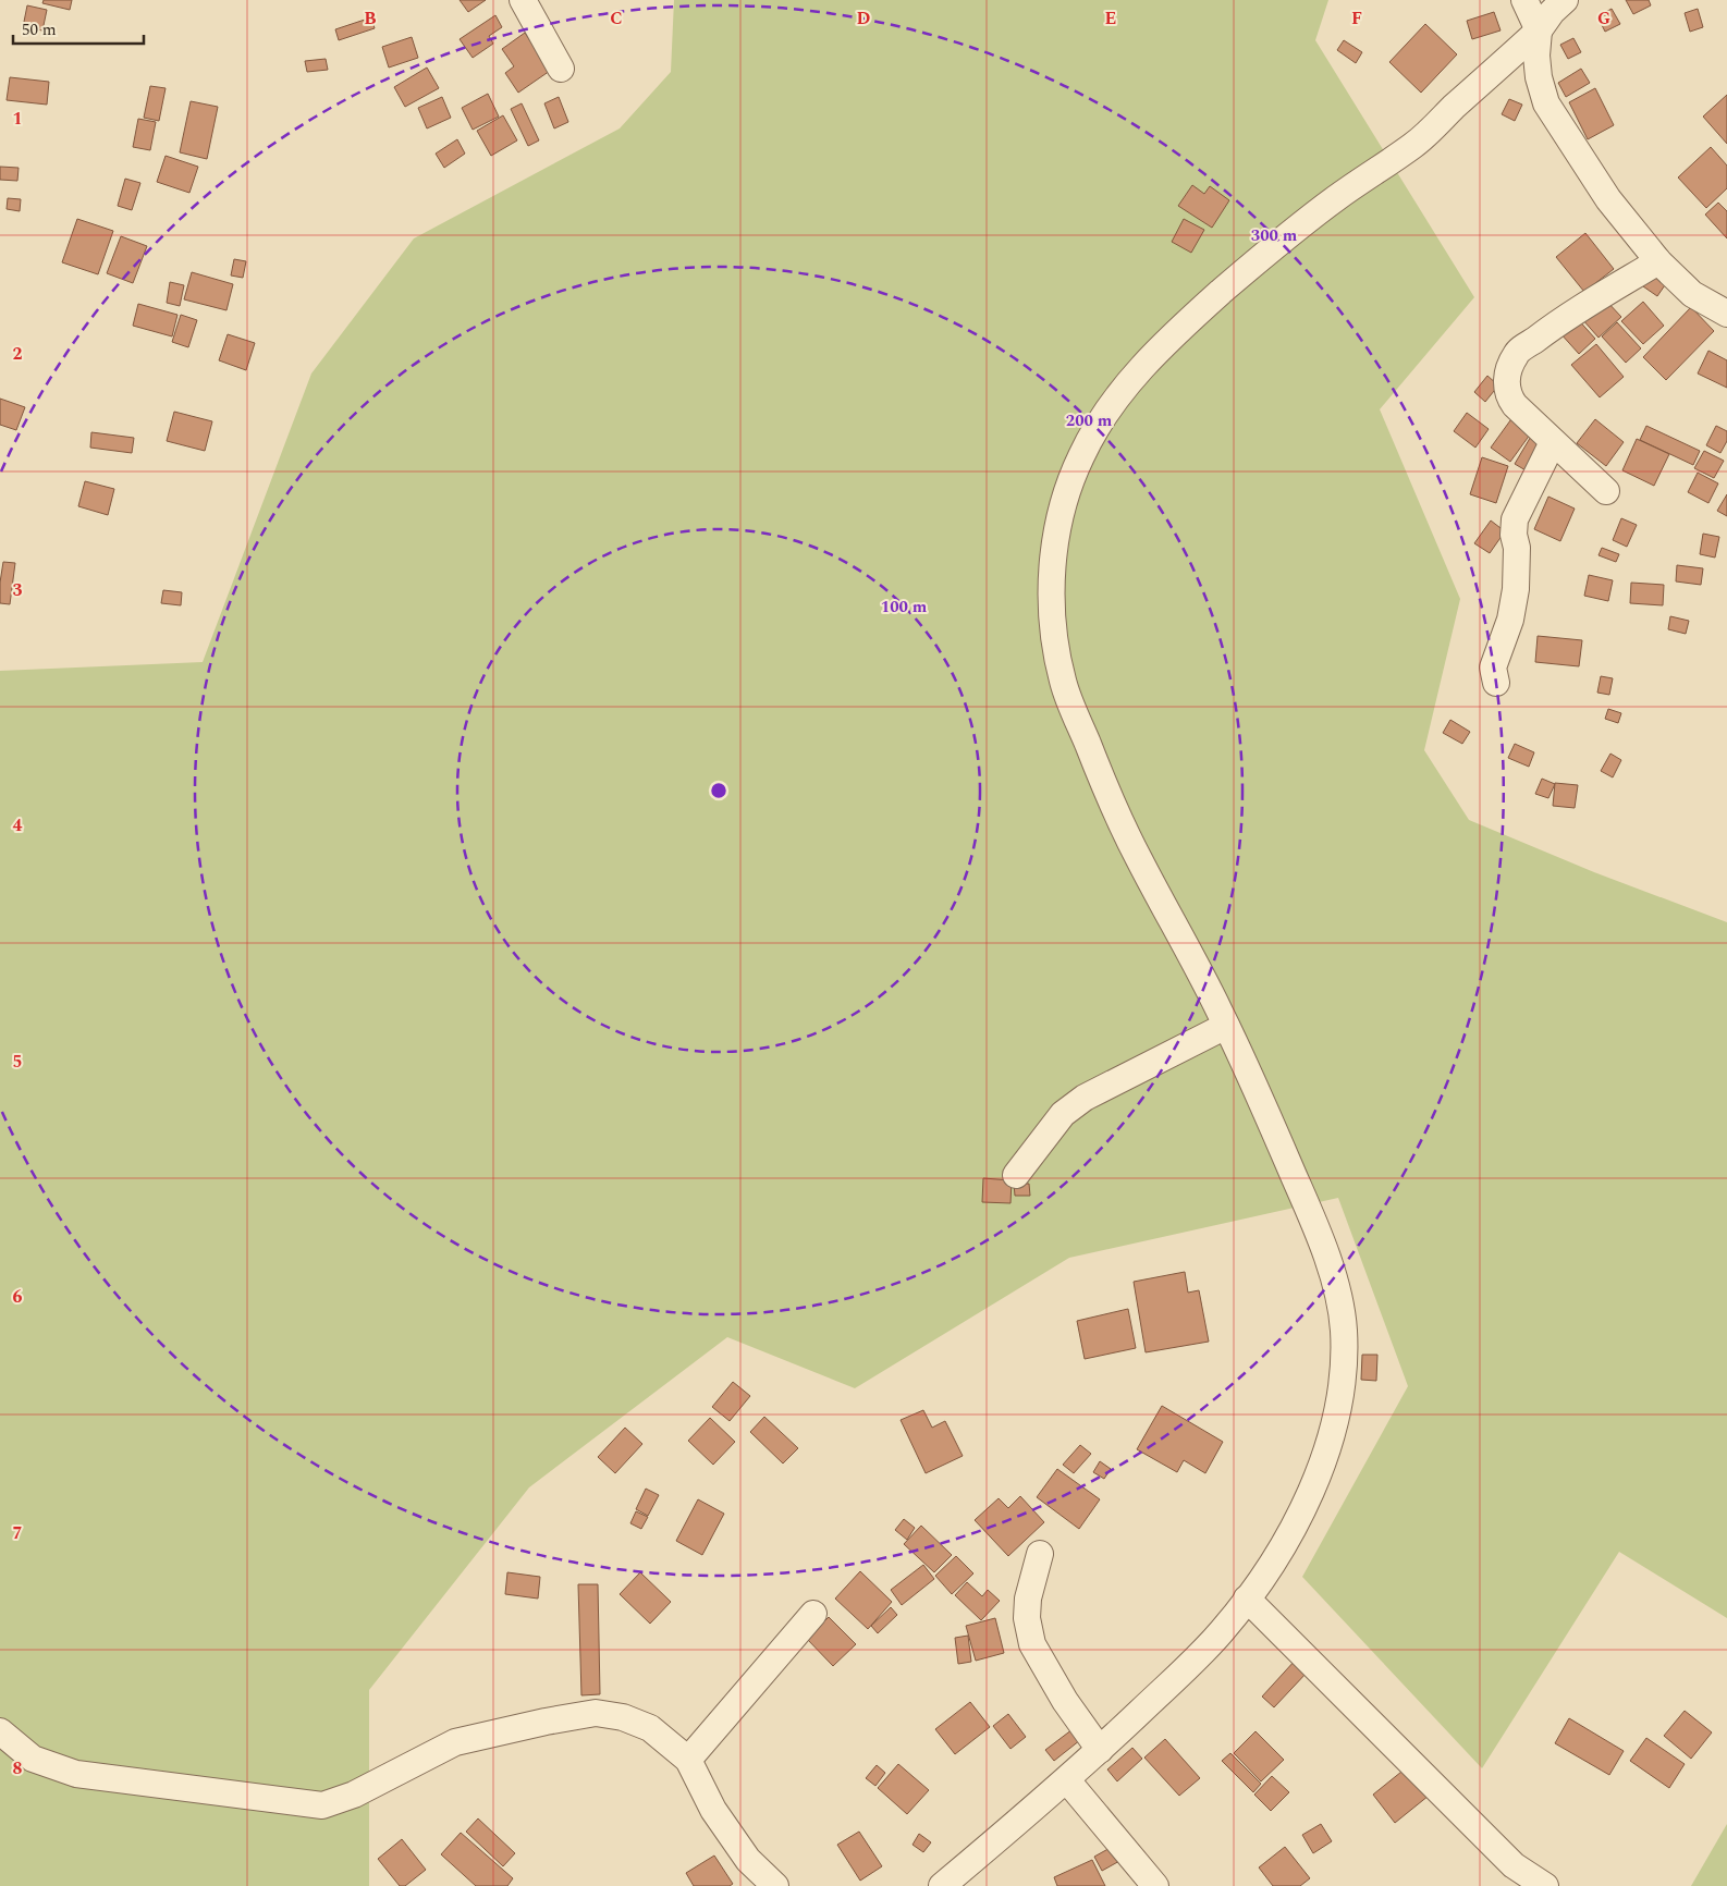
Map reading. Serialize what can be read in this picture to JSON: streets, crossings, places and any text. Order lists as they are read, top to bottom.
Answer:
{
  "scale_bar": "50 m",
  "grid": {
    "columns": [
      "B",
      "C",
      "D",
      "E",
      "F",
      "G"
    ],
    "rows": [
      "1",
      "2",
      "3",
      "4",
      "5",
      "6",
      "7",
      "8"
    ]
  },
  "rings": ["300 m", "200 m", "100 m"]
}
